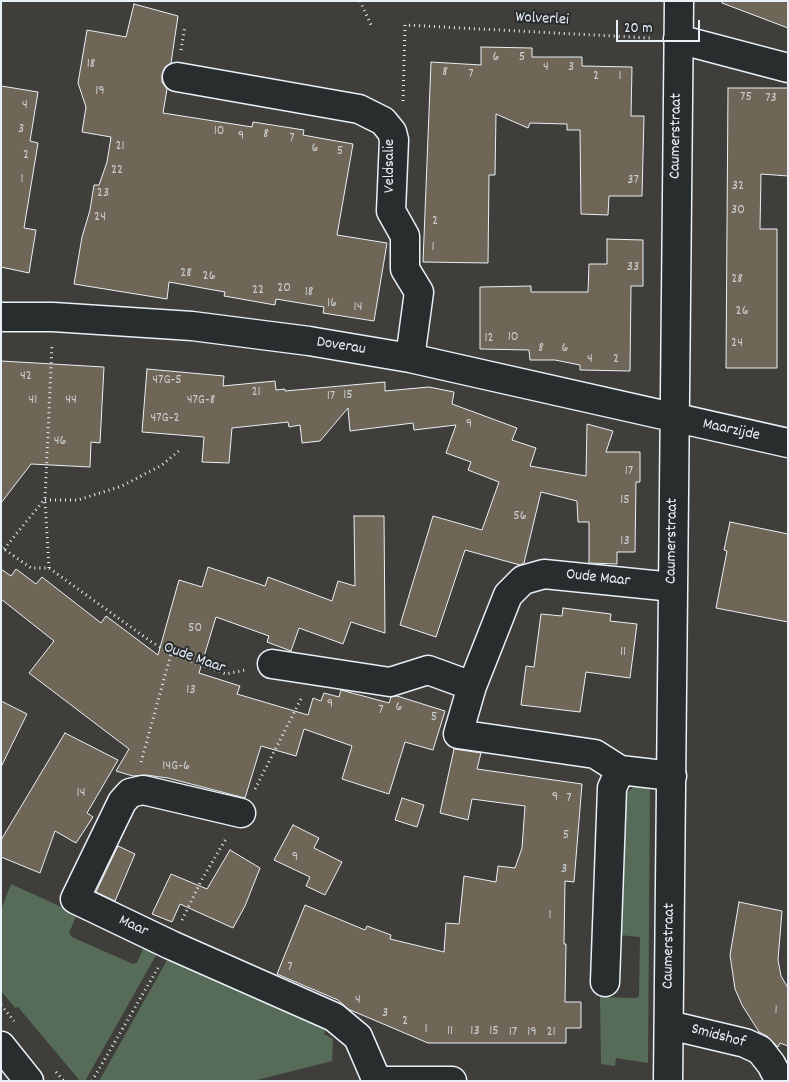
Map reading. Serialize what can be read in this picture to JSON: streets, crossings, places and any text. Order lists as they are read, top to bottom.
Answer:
{
  "streets": {
    "street": [
      "Caumerstraat",
      "Veldsalie",
      "Doverau",
      "Maarzijde",
      "Oude Maar",
      "Maar",
      "Smidshof"
    ],
    "path": ["Wolverlei"]
  },
  "crossings": [
    ["Wolverlei", "Caumerstraat"],
    ["Wolverlei", "Veldsalie"],
    ["Caumerstraat", "Doverau"],
    ["Caumerstraat", "Maarzijde"],
    ["Caumerstraat", "Oude Maar"],
    ["Caumerstraat", "Smidshof"],
    ["Veldsalie", "Doverau"],
    ["Doverau", "Maarzijde"]
  ],
  "house_numbers": [
    "6",
    "5",
    "18",
    "4",
    "3",
    "8",
    "7",
    "2",
    "1",
    "19",
    "75",
    "73",
    "4",
    "3",
    "10",
    "8",
    "9",
    "7",
    "21",
    "6",
    "5",
    "2",
    "22",
    "1",
    "37",
    "32",
    "23",
    "30",
    "24",
    "2",
    "1",
    "33",
    "28",
    "26",
    "28",
    "20",
    "22",
    "18",
    "16",
    "14",
    "26",
    "10",
    "12",
    "24",
    "8",
    "6",
    "4",
    "2",
    "42",
    "47G-5",
    "21",
    "15",
    "17",
    "41",
    "44",
    "47G-8",
    "47G-2",
    "9",
    "46",
    "17",
    "15",
    "56",
    "13",
    "50",
    "11",
    "13",
    "9",
    "6",
    "7",
    "5",
    "14G-6",
    "14",
    "9",
    "7",
    "5",
    "9",
    "3",
    "1",
    "7",
    "4",
    "1",
    "3",
    "2",
    "1",
    "11",
    "13",
    "15",
    "17",
    "19",
    "21"
  ],
  "scale_bar": "20 m"
}
